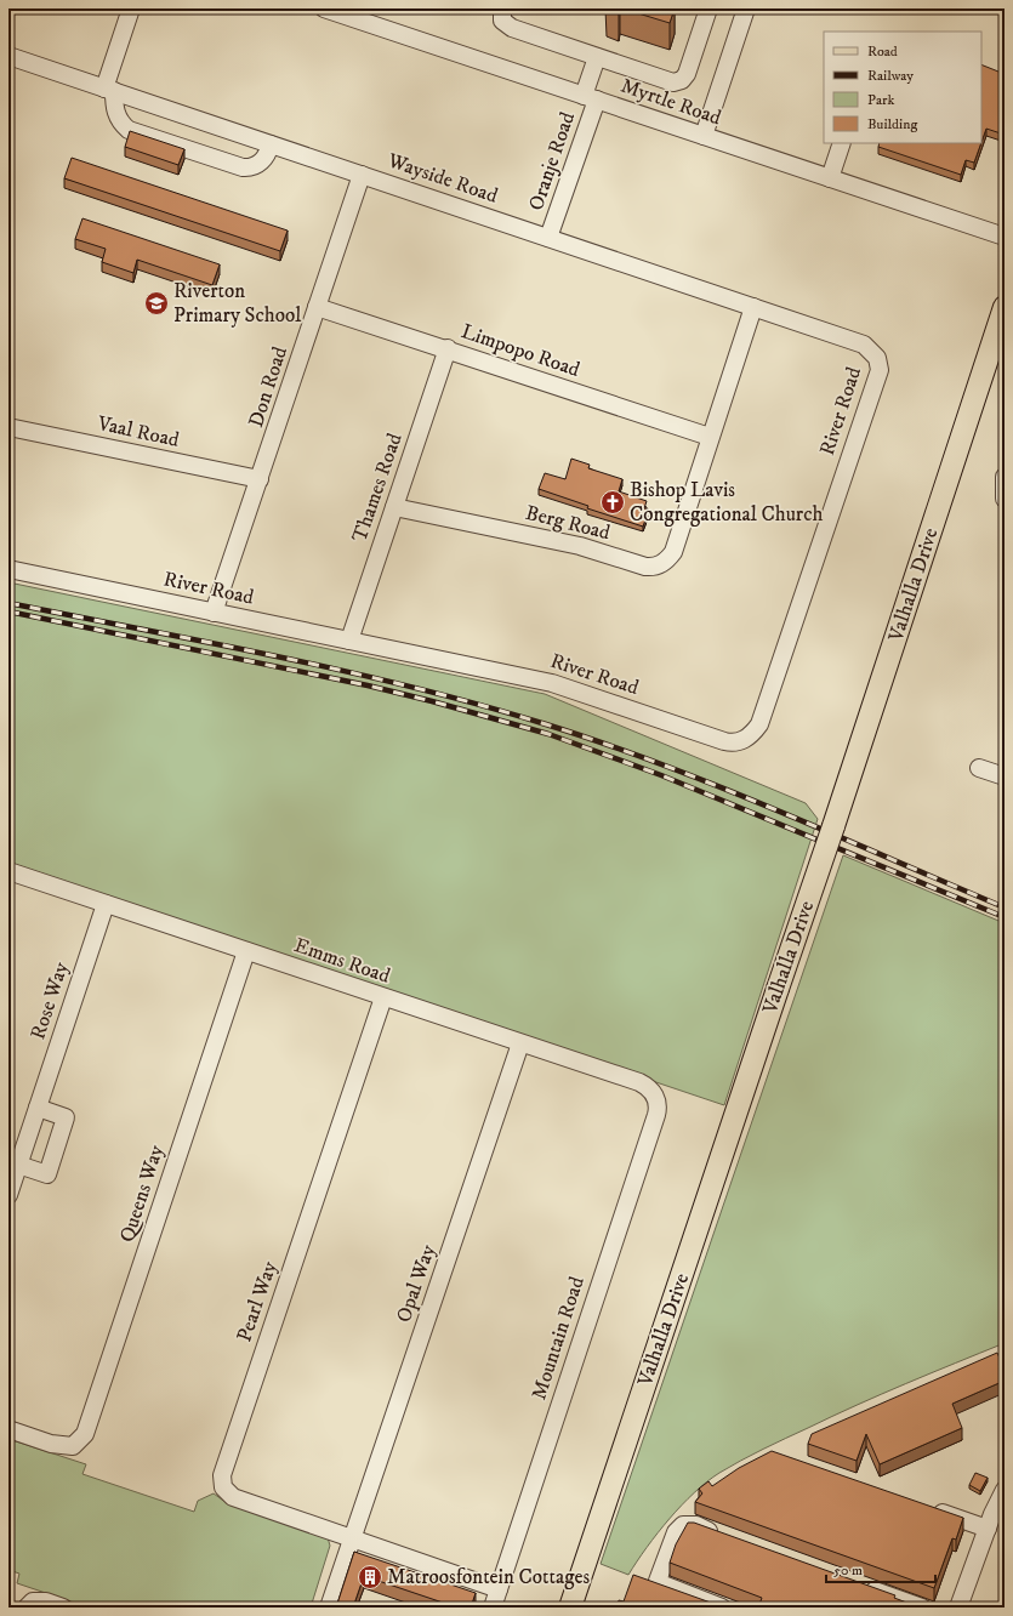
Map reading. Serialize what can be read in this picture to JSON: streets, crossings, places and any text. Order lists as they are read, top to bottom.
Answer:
{
  "streets": {
    "main road": ["Valhalla Drive"],
    "street": [
      "Myrtle Road",
      "Oranje Road",
      "Wayside Road",
      "Limpopo Road",
      "Don Road",
      "River Road",
      "Vaal Road",
      "Thames Road",
      "Berg Road",
      "Emms Road",
      "Rose Way",
      "Queens Way",
      "Opal Way",
      "Pearl Way",
      "Mountain Road"
    ]
  },
  "crossings": [
    ["Myrtle Road", "Oranje Road"],
    ["Oranje Road", "Wayside Road"],
    ["Wayside Road", "Don Road"],
    ["Wayside Road", "River Road"],
    ["Wayside Road", "Berg Road"],
    ["Limpopo Road", "Don Road"],
    ["Limpopo Road", "Thames Road"],
    ["Limpopo Road", "Berg Road"],
    ["Don Road", "River Road"],
    ["Don Road", "Vaal Road"],
    ["River Road", "Thames Road"],
    ["Thames Road", "Berg Road"],
    ["Emms Road", "Rose Way"],
    ["Emms Road", "Queens Way"],
    ["Emms Road", "Opal Way"],
    ["Emms Road", "Pearl Way"],
    ["Emms Road", "Mountain Road"],
    ["Opal Way", "Pearl Way"]
  ],
  "places": {
    "school or university": ["Riverton Primary School"],
    "church": ["Bishop Lavis Congregational Church"],
    "building": ["Matroosfontein Cottages"]
  },
  "legend": [
    "Road",
    "Railway",
    "Park",
    "Building"
  ],
  "scale_bar": "50 m"
}
